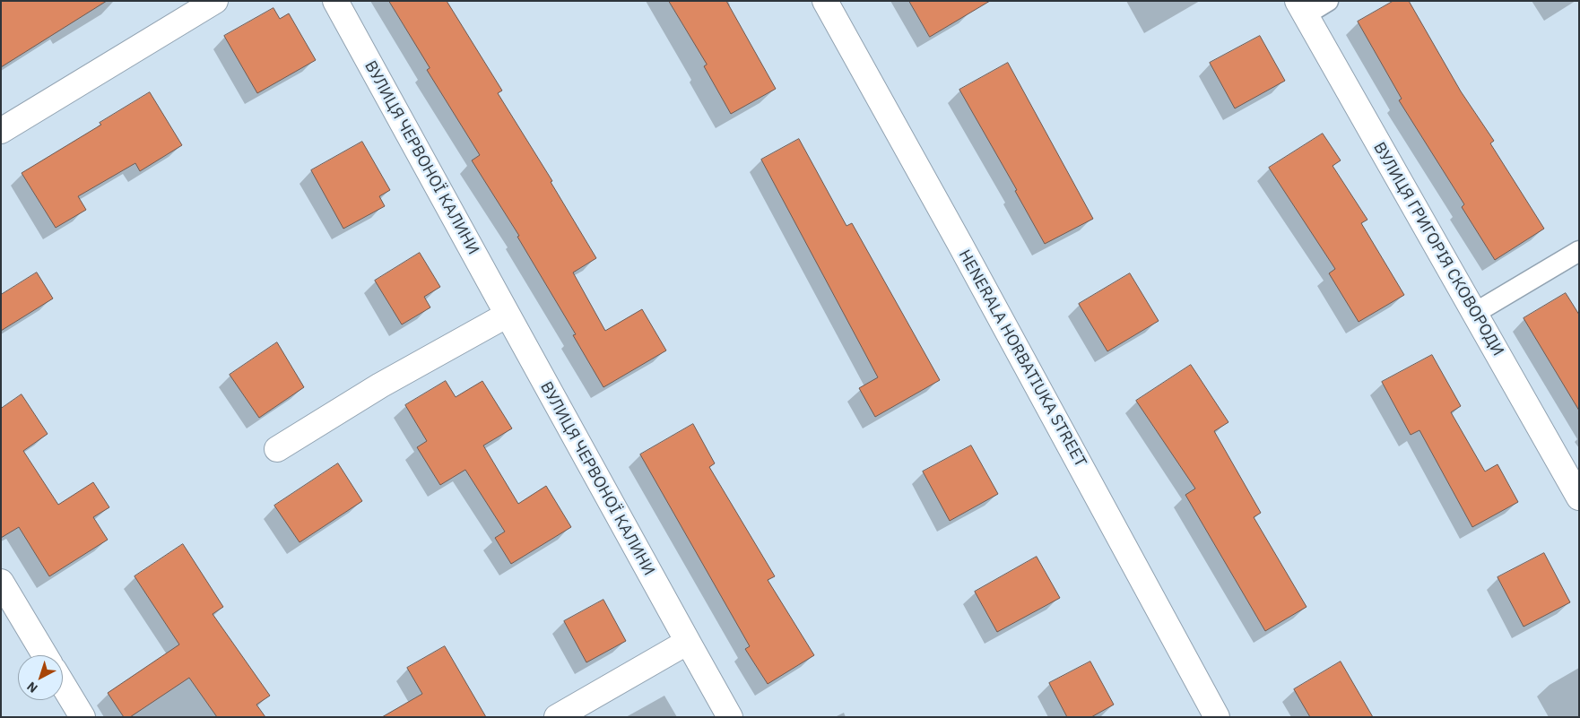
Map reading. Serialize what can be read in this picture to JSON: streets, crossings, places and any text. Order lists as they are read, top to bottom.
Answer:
{
  "streets": {
    "street": ["ВУЛИЦЯ ЧЕРВОНОЇ КАЛИНИ", "ВУЛИЦЯ ГРИГОРІЯ СКОВОРОДИ", "HENERALA HORBATIUKA STREET"]
  },
  "north": "bottom left"
}
